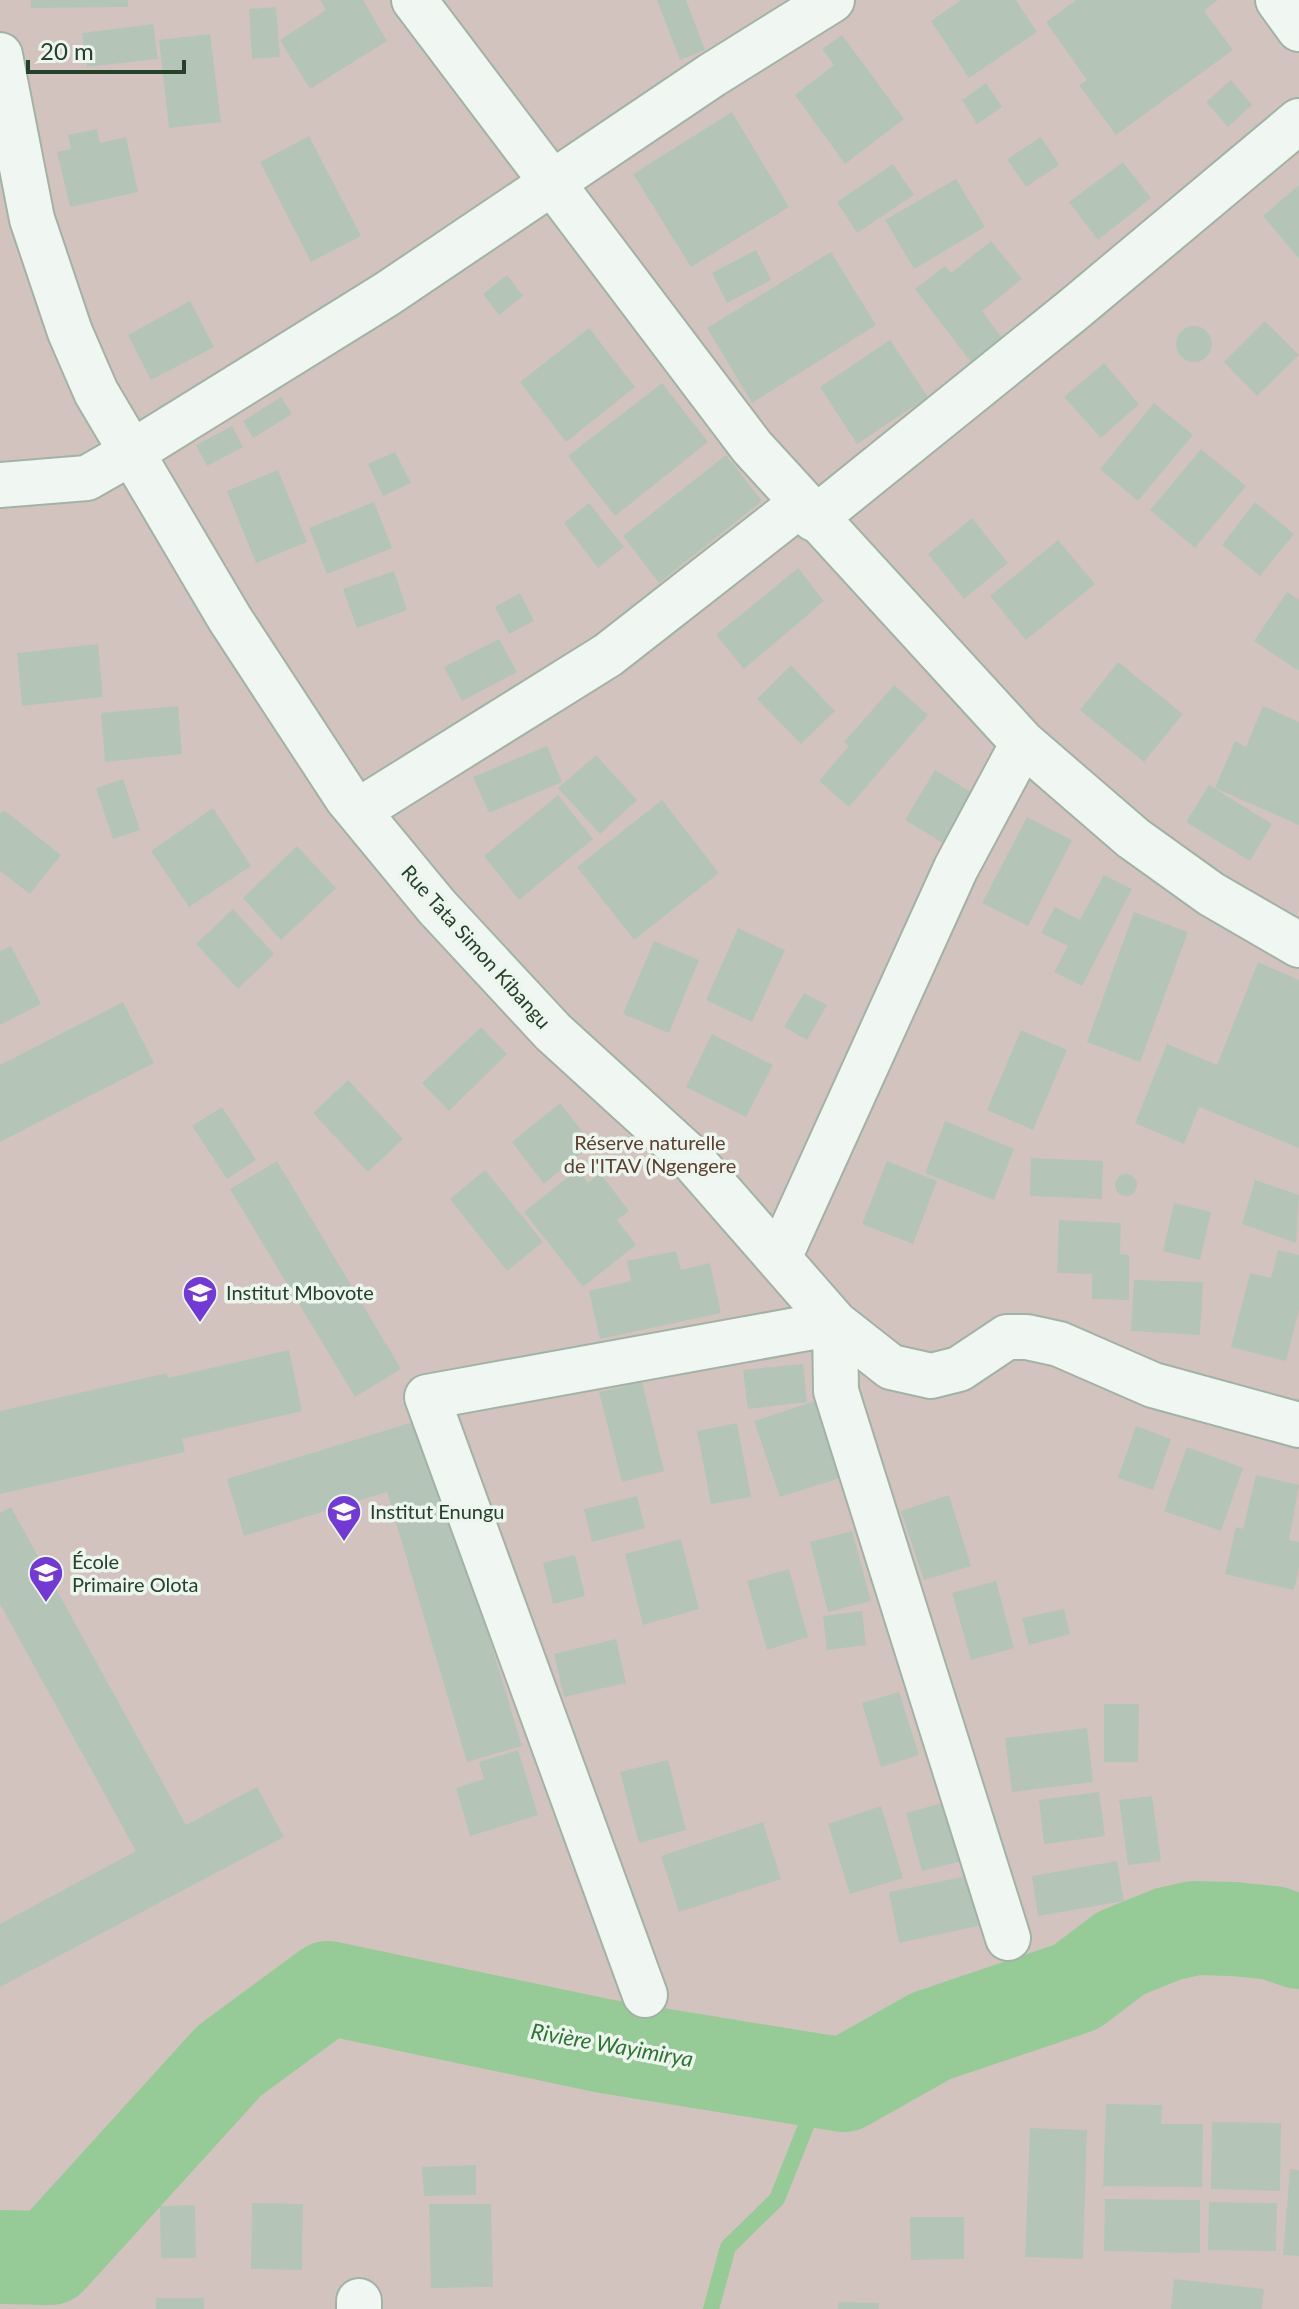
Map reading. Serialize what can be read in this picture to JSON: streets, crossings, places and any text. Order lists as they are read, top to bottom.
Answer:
{
  "streets": {
    "street": ["Rue Tata Simon Kibangu"]
  },
  "water": ["Rivière Wayimirya"],
  "parks": ["Réserve naturelle de l'ITAV (Ngengere"],
  "places": {
    "school or university": ["Institut Mbovote", "Institut Enungu", "École Primaire Olota"]
  },
  "scale_bar": "20 m"
}
